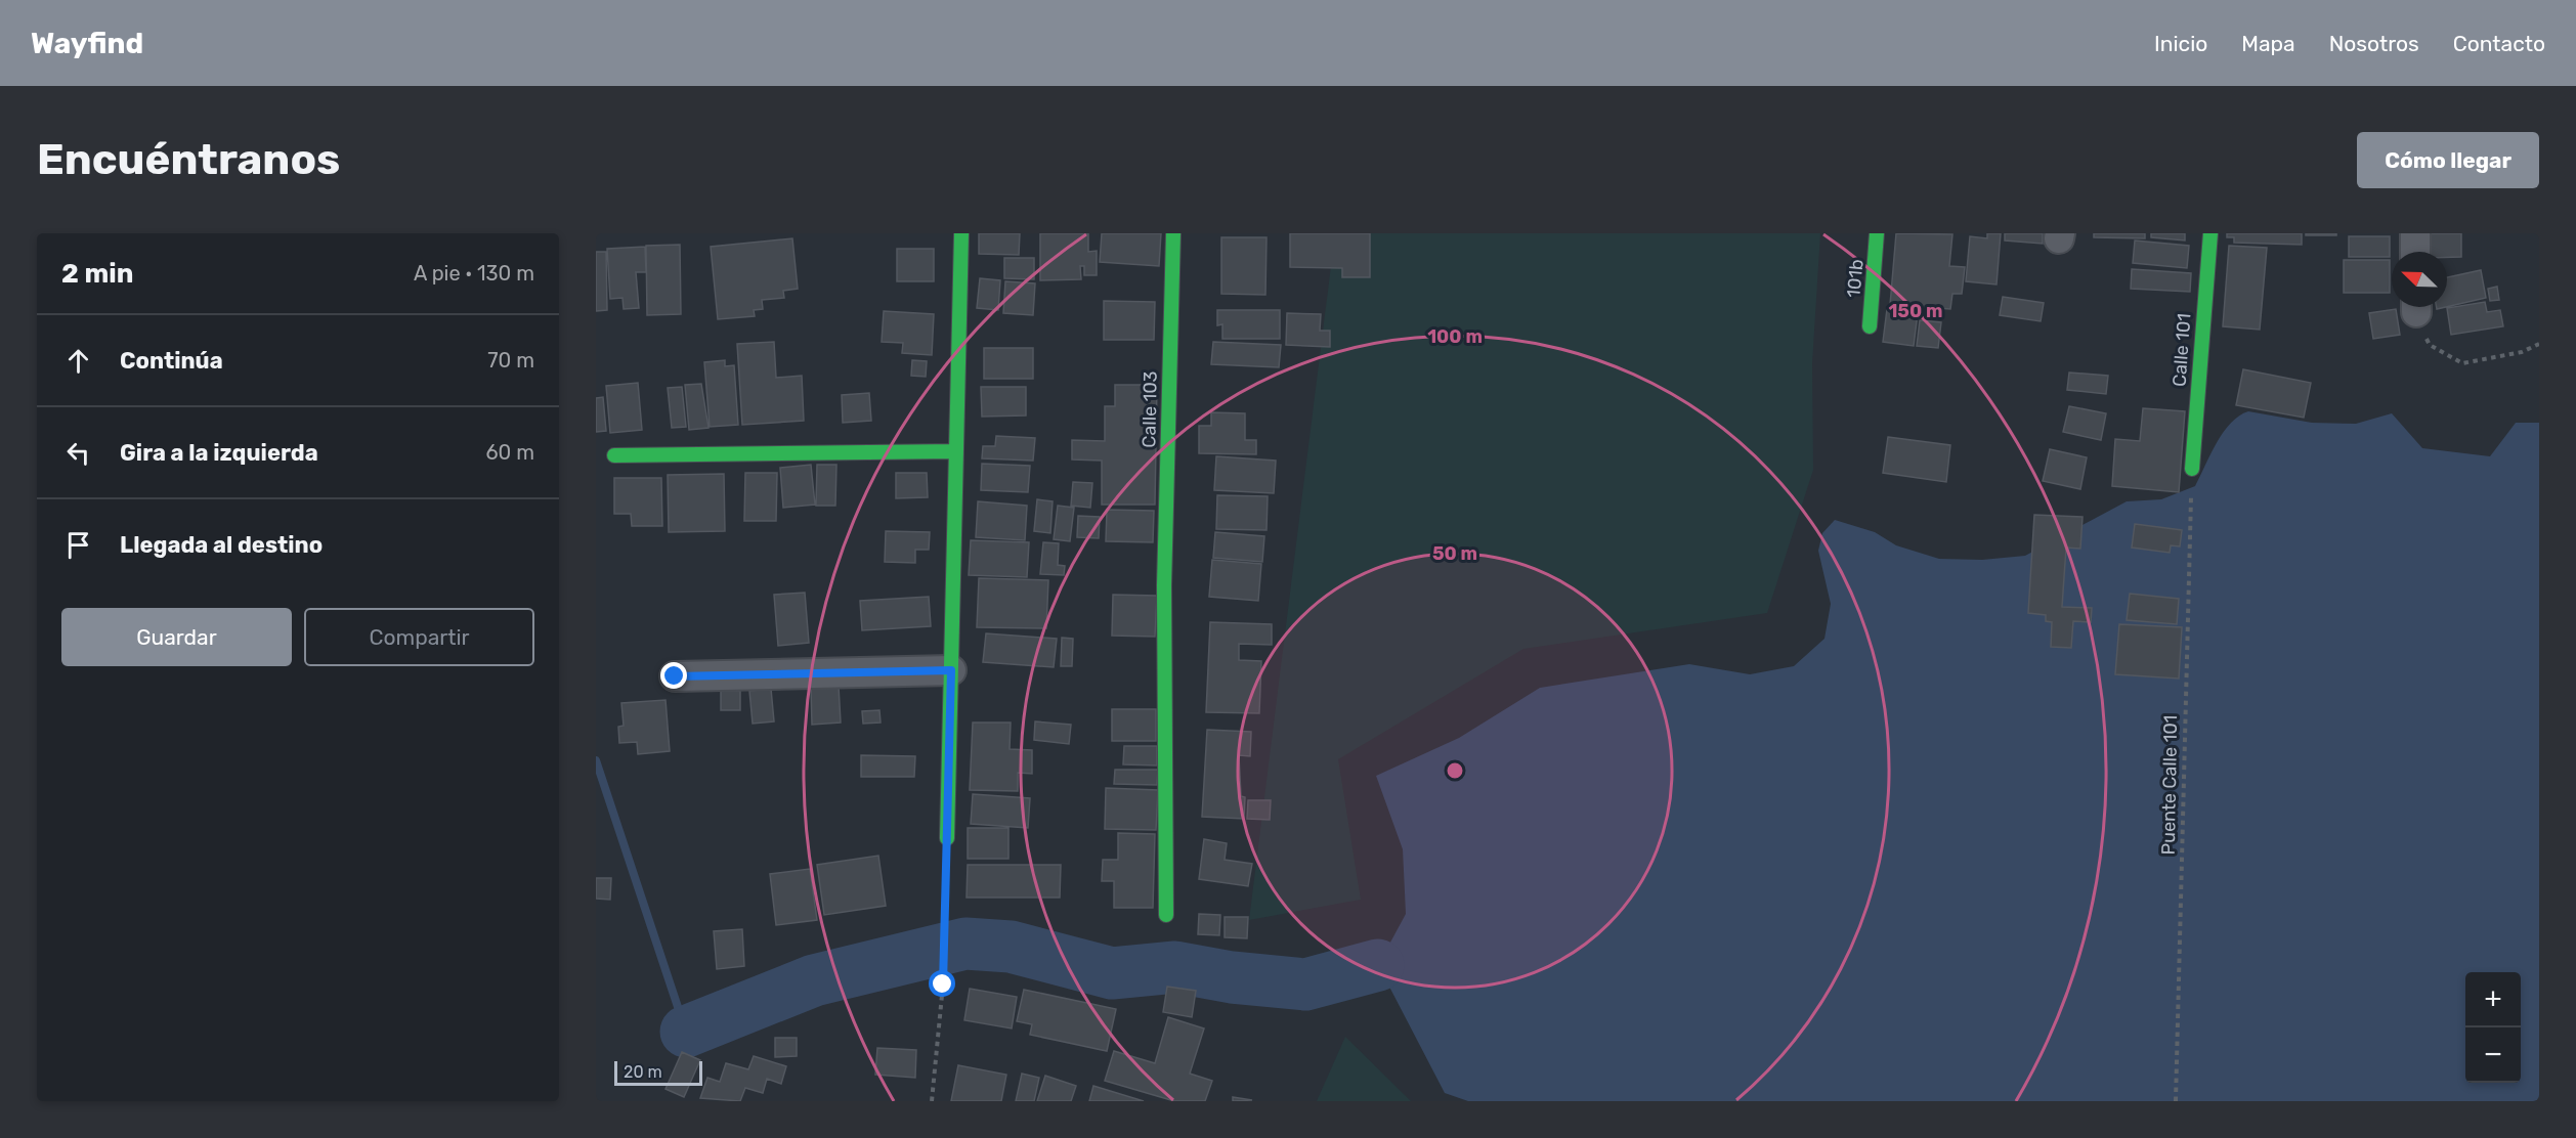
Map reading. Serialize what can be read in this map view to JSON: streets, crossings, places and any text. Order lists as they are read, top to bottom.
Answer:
{
  "streets": {
    "street": ["101b", "Calle 101", "Calle 103"],
    "path": ["Puente Calle 101"]
  },
  "crossings": [
    ["Calle 101", "Puente Calle 101"]
  ],
  "scale_bar": "20 m",
  "north": "top left",
  "page": {
    "header": "Wayfind",
    "nav": [
      "Inicio",
      "Mapa",
      "Nosotros",
      "Contacto"
    ],
    "buttons": [
      "Cómo llegar",
      ["Guardar", "Compartir"]
    ],
    "title": "Encuéntranos",
    "heading": ["2 min", "A pie · 130 m"],
    "list": [
      ["Continúa", "70 m"],
      ["Gira a la izquierda", "60 m"],
      "Llegada al destino"
    ],
    "map_buttons": ["+", "−"],
    "scale": "20 m"
  },
  "rings": ["150 m", "100 m", "50 m"]
}
